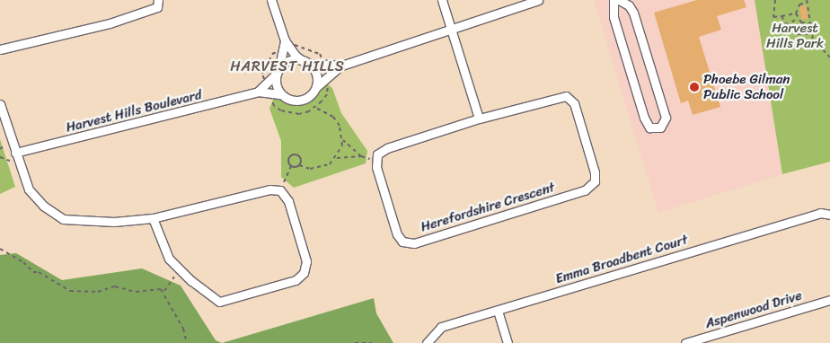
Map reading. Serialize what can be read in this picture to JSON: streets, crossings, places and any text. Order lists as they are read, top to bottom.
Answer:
{
  "streets": {
    "street": [
      "Harvest Hills Boulevard",
      "Herefordshire Crescent",
      "Emma Broadbent Court",
      "Aspenwood Drive"
    ]
  },
  "districts": ["HARVEST HILLS"],
  "parks": ["Harvest Hills Park"],
  "places": ["Phoebe Gilman Public School"]
}
